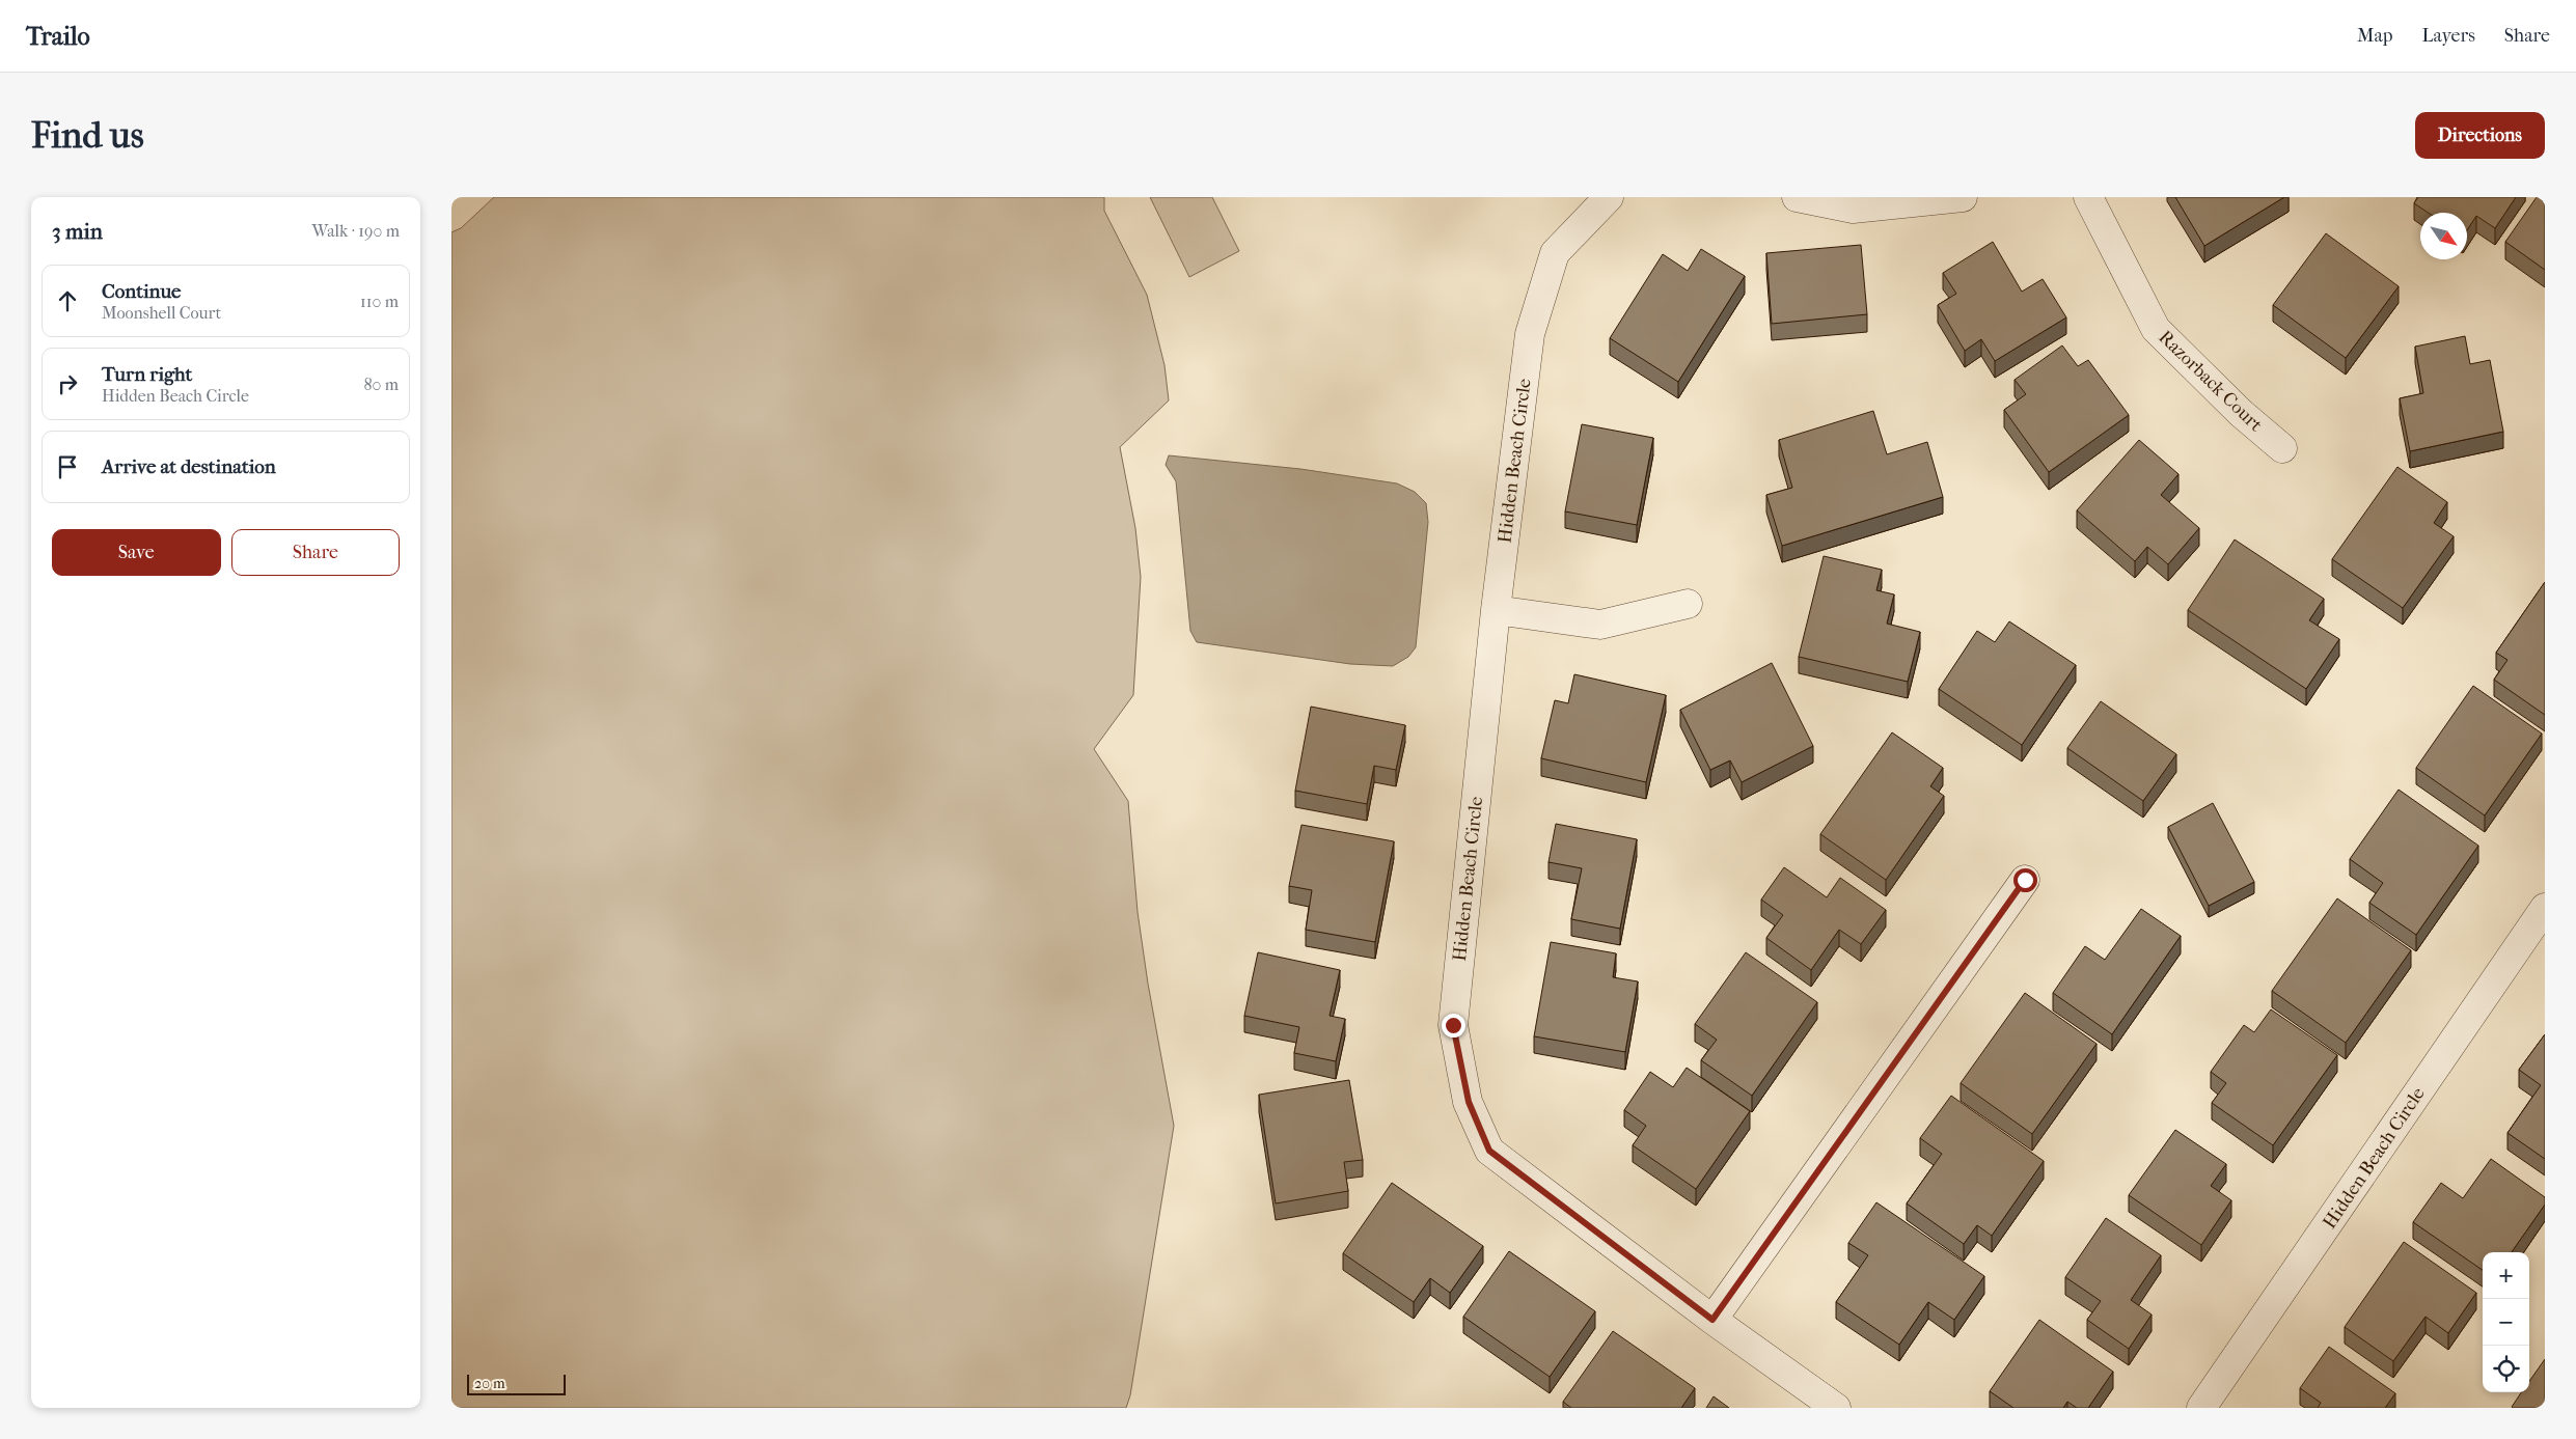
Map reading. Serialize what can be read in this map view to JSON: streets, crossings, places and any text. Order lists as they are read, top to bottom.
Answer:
{
  "streets": {
    "street": ["Razorback Court", "Hidden Beach Circle"]
  },
  "scale_bar": "20 m",
  "north": "bottom right",
  "page": {
    "header": "Trailo",
    "nav": ["Map", "Layers", "Share"],
    "buttons": [
      "Directions",
      ["Save", "Share"]
    ],
    "title": "Find us",
    "heading": ["3 min", "Walk · 190 m"],
    "list": [
      ["Continue", "Moonshell Court", "110 m"],
      ["Turn right", "Hidden Beach Circle", "80 m"],
      "Arrive at destination"
    ],
    "map_buttons": ["+", "−"],
    "scale": "20 m"
  }
}
